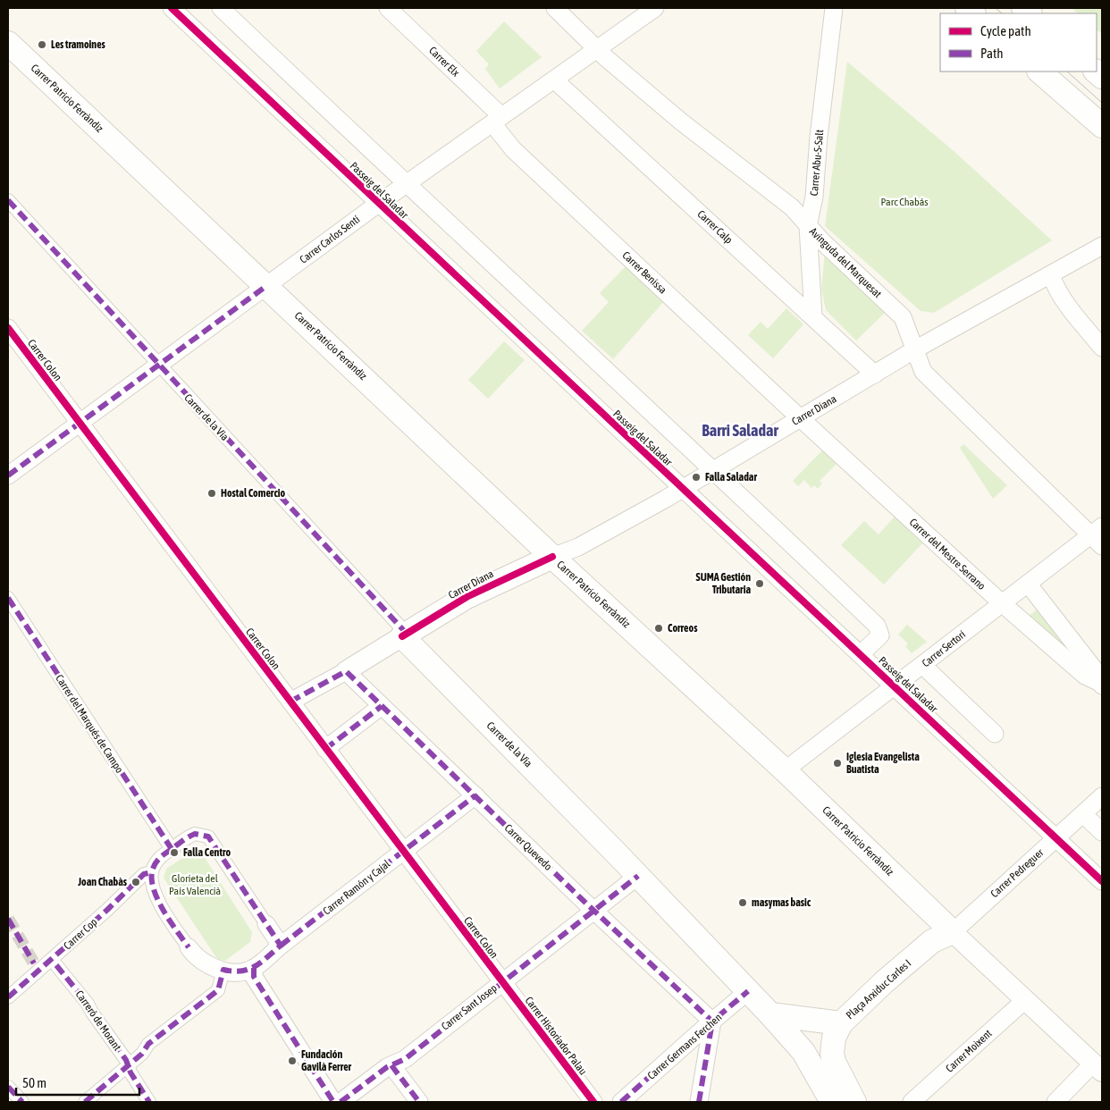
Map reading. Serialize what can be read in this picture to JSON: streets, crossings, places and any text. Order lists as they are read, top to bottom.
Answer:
{
  "streets": {
    "main road": [
      "Carrer Patricio Ferràndiz",
      "Carrer Diana",
      "Carrer de la Via",
      "Plaça Arxiduc Carles I"
    ],
    "street": [
      "Carrer Elx",
      "Carrer Abu-S-Salt",
      "Passeig del Saladar",
      "Carrer Calp",
      "Carrer Carlos Sentí",
      "Avinguda del Marquesat",
      "Carrer Benissa",
      "Carrer Colon",
      "Carrer del Mestre Serrano",
      "Carrer Sertori",
      "Carrer del Marqués de Campo",
      "Carrer Quevedo",
      "Carrer Pedreguer",
      "Carrer Ramón y Cajal",
      "Carrer Cop",
      "Carrer Sant Josep",
      "Carreró de Morant",
      "Carrer Historiador Palau",
      "Carrer Germans Ferchen",
      "Carrer Moixent"
    ]
  },
  "crossings": [
    ["Carrer Elx", "Carrer Carlos Sentí"],
    ["Carrer Elx", "Carrer Benissa"],
    ["Carrer Patricio Ferràndiz", "Carrer Carlos Sentí"],
    ["Carrer Patricio Ferràndiz", "Carrer Diana"],
    ["Carrer Patricio Ferràndiz", "Carrer Sertori"],
    ["Carrer Patricio Ferràndiz", "Carrer Pedreguer"],
    ["Carrer Patricio Ferràndiz", "Plaça Arxiduc Carles I"],
    ["Carrer Patricio Ferràndiz", "Carrer Moixent"],
    ["Carrer Abu-S-Salt", "Carrer Calp"],
    ["Carrer Abu-S-Salt", "Avinguda del Marquesat"],
    ["Passeig del Saladar", "Carrer Carlos Sentí"],
    ["Passeig del Saladar", "Carrer Diana"],
    ["Passeig del Saladar", "Carrer Sertori"],
    ["Passeig del Saladar", "Carrer Pedreguer"],
    ["Carrer Calp", "Carrer Carlos Sentí"],
    ["Carrer Calp", "Carrer Diana"],
    ["Carrer Carlos Sentí", "Avinguda del Marquesat"],
    ["Carrer Carlos Sentí", "Carrer Benissa"],
    ["Carrer Carlos Sentí", "Carrer Colon"],
    ["Carrer Carlos Sentí", "Carrer de la Via"],
    ["Avinguda del Marquesat", "Carrer Diana"],
    ["Avinguda del Marquesat", "Carrer Sertori"],
    ["Carrer Benissa", "Carrer Diana"],
    ["Carrer Benissa", "Carrer del Mestre Serrano"],
    ["Carrer Colon", "Carrer Diana"],
    ["Carrer Colon", "Carrer Ramón y Cajal"],
    ["Carrer Colon", "Carrer Sant Josep"],
    ["Carrer Colon", "Carrer Historiador Palau"],
    ["Carrer Diana", "Carrer de la Via"],
    ["Carrer Diana", "Carrer del Mestre Serrano"],
    ["Carrer Diana", "Carrer Quevedo"],
    ["Carrer de la Via", "Carrer Sant Josep"],
    ["Carrer del Mestre Serrano", "Carrer Sertori"],
    ["Carrer Quevedo", "Carrer Ramón y Cajal"],
    ["Carrer Quevedo", "Carrer Sant Josep"],
    ["Carrer Quevedo", "Carrer Germans Ferchen"],
    ["Carrer Pedreguer", "Plaça Arxiduc Carles I"],
    ["Carrer Sant Josep", "Carrer Historiador Palau"]
  ],
  "districts": ["Barri Saladar"],
  "parks": ["Parc Chabás", "Glorieta del País Valencià"],
  "places": [
    "Les tramoines",
    "Falla Saladar",
    "Hostal Comercio",
    "SUMA Gestión Tributaria",
    "Correos",
    "Iglesia Evangelista Buatista",
    "Falla Centro",
    "Joan Chabàs",
    "masymas basic",
    "Fundación Gavilà Ferrer"
  ],
  "legend": ["Cycle path", "Path"],
  "scale_bar": "50 m"
}
